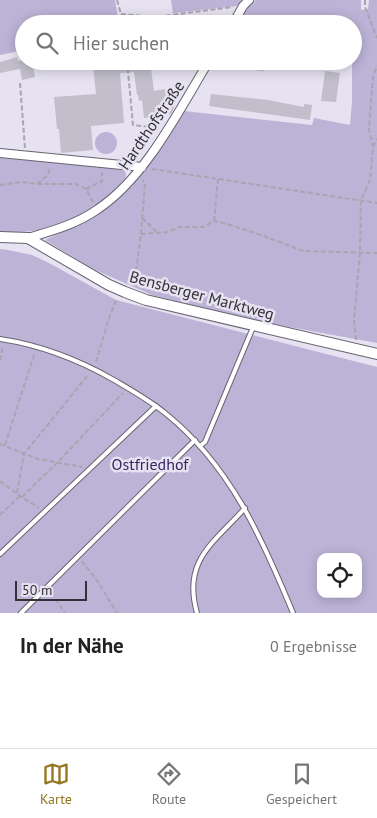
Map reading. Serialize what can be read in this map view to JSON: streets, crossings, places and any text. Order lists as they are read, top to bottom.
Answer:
{
  "streets": {
    "street": ["Hardthofstraße", "Bensberger Marktweg"]
  },
  "crossings": [
    ["Hardthofstraße", "Bensberger Marktweg"]
  ],
  "parks": ["Ostfriedhof"],
  "scale_bar": "50 m",
  "page": {
    "search": "Hier suchen",
    "scale": "50 m",
    "heading": ["In der Nähe", "0 Ergebnisse"],
    "nav": ["Karte", "Route", "Gespeichert"]
  }
}
